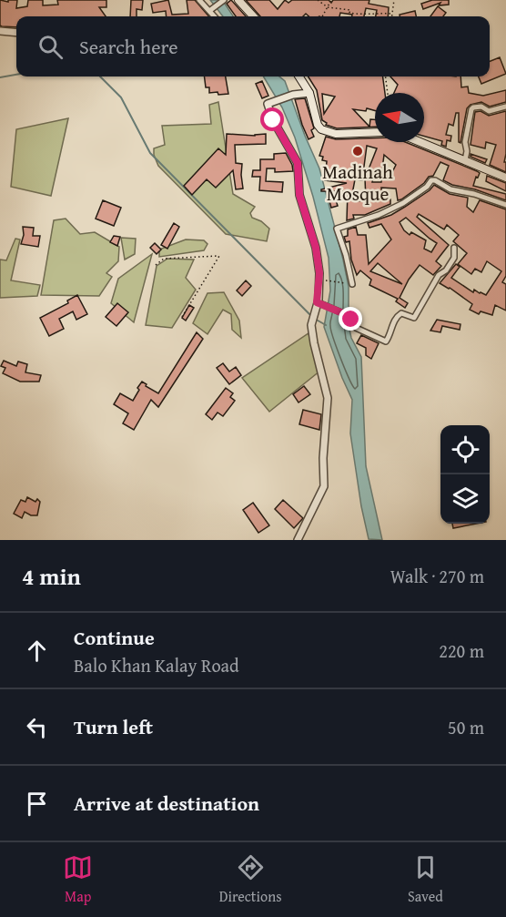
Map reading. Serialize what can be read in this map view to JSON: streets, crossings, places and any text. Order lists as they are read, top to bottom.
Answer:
{
  "places": ["Madinah Mosque"],
  "north": "left",
  "page": {
    "search": "Search here",
    "heading": ["4 min", "Walk · 270 m"],
    "list": [
      ["Continue", "Balo Khan Kalay Road", "220 m"],
      ["Turn left", "50 m"],
      "Arrive at destination"
    ],
    "nav": ["Map", "Directions", "Saved"]
  }
}
